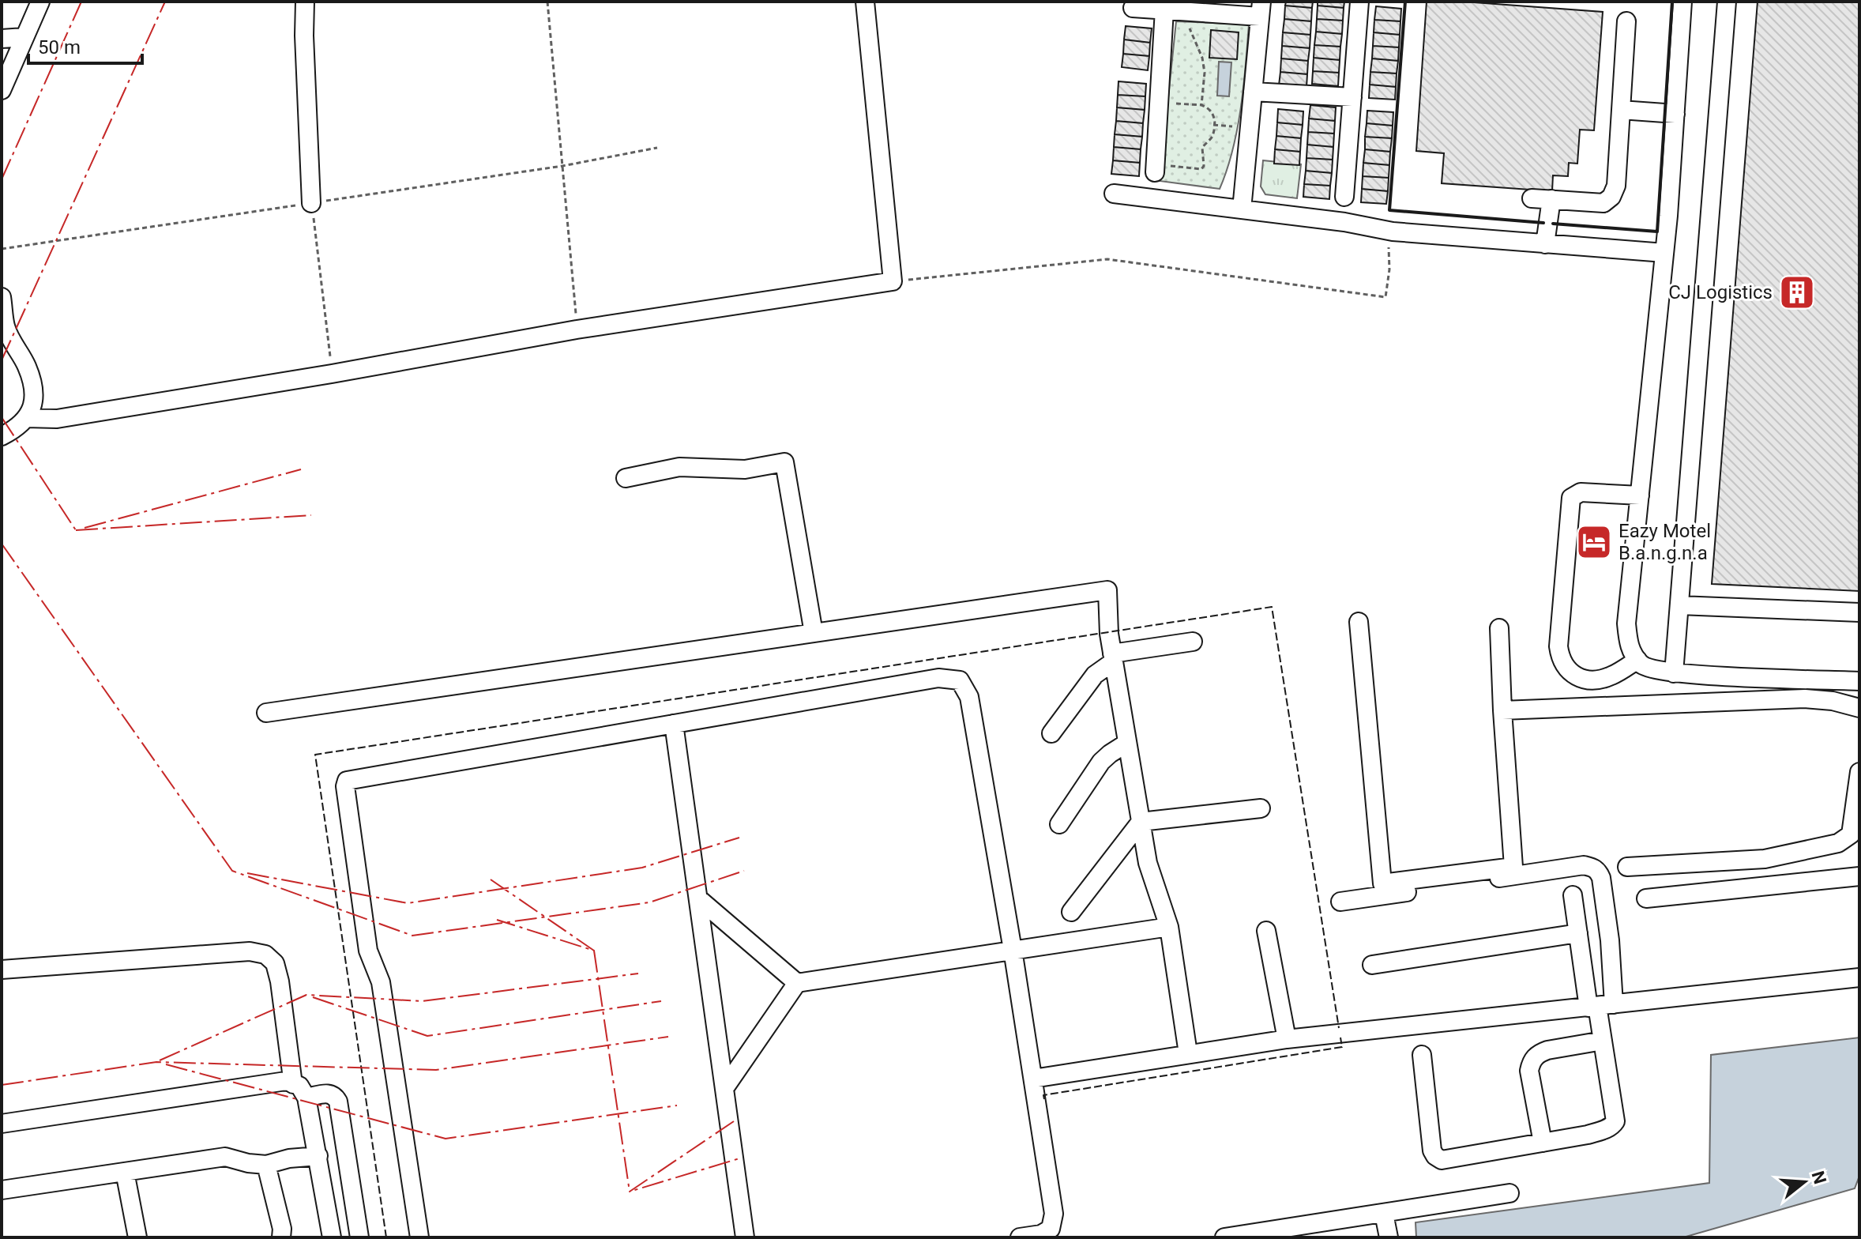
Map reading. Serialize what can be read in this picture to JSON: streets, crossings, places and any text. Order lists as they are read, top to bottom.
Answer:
{
  "places": {
    "building": ["CJ Logistics"],
    "hotel": ["Eazy Motel B.a.n.g.n.a"]
  },
  "scale_bar": "50 m",
  "north": "right"
}
